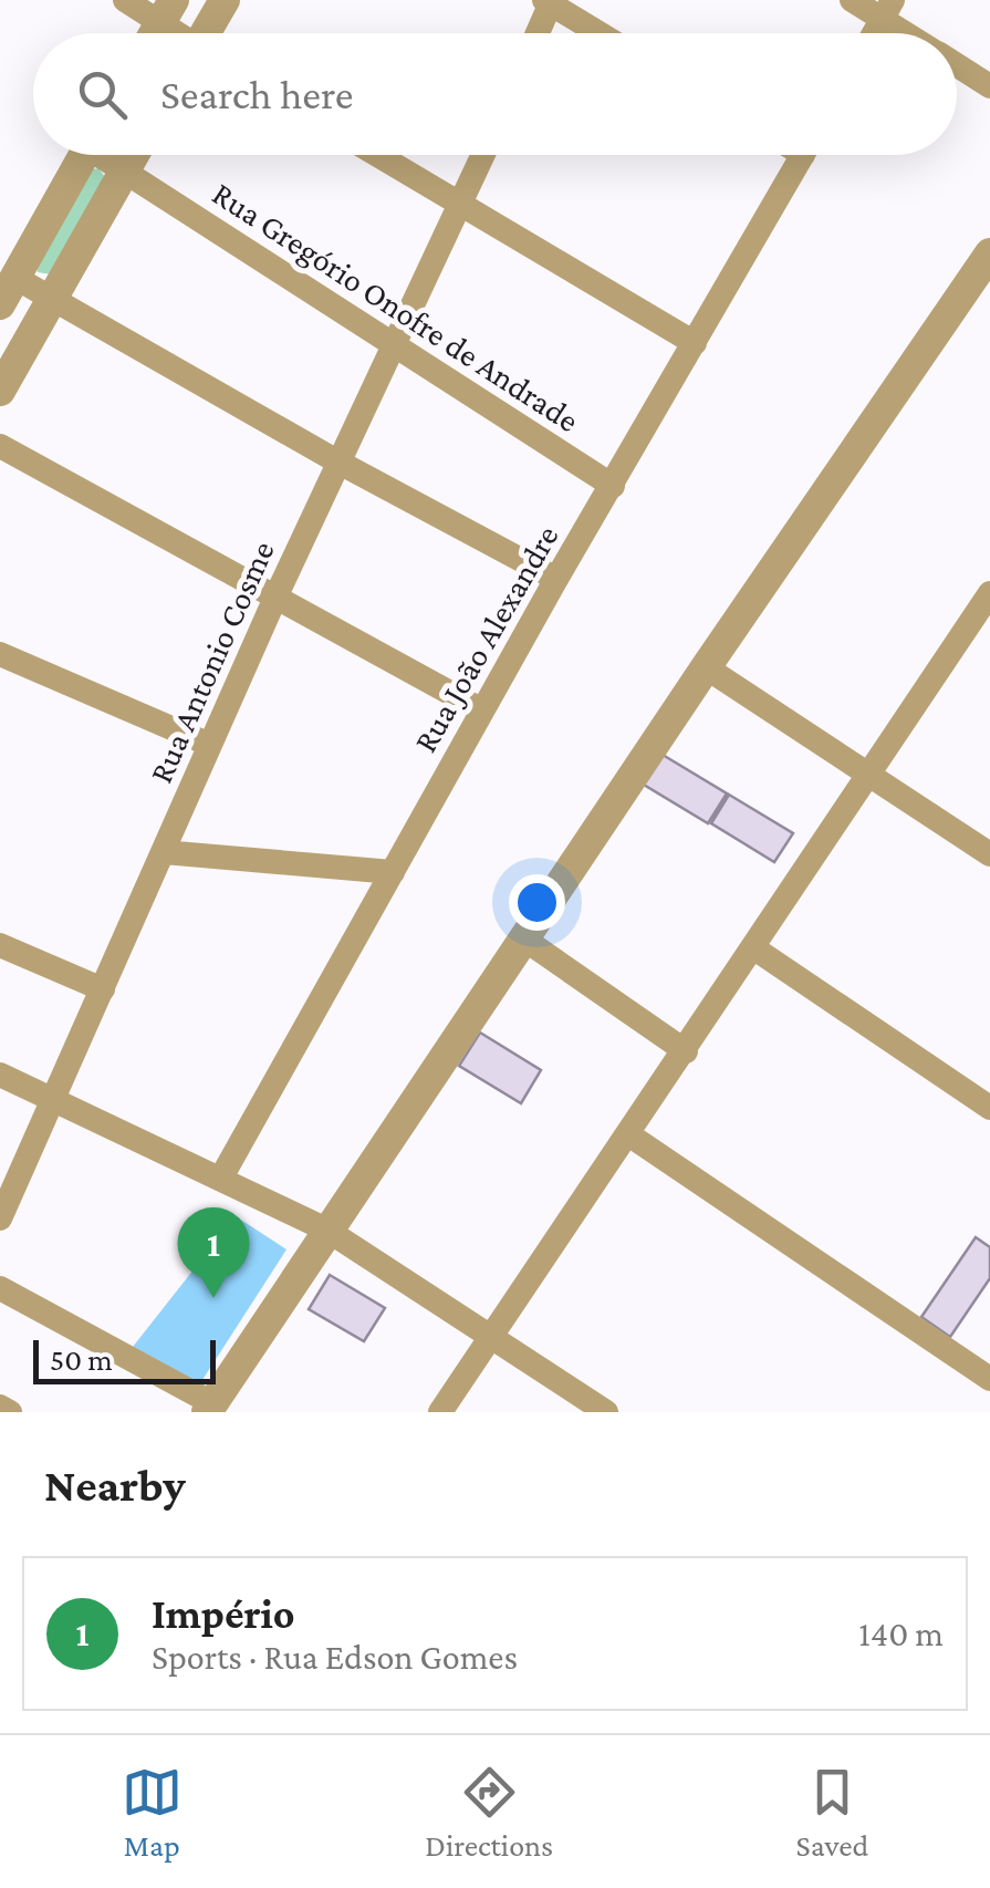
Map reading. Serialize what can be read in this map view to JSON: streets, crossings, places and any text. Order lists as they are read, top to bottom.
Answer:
{
  "streets": {
    "street": ["Rua Gregório Onofre de Andrade", "Rua João Alexandre", "Rua Antonio Cosme"]
  },
  "crossings": [
    ["Rua Gregório Onofre de Andrade", "Rua João Alexandre"],
    ["Rua Gregório Onofre de Andrade", "Rua Antonio Cosme"]
  ],
  "scale_bar": "50 m",
  "page": {
    "search": "Search here",
    "pins": "1",
    "scale": "50 m",
    "heading": "Nearby",
    "list": [
      {
        "mark": "1",
        "name": "Império",
        "note": "Sports · Rua Edson Gomes",
        "value": "140 m"
      }
    ],
    "nav": ["Map", "Directions", "Saved"]
  }
}
